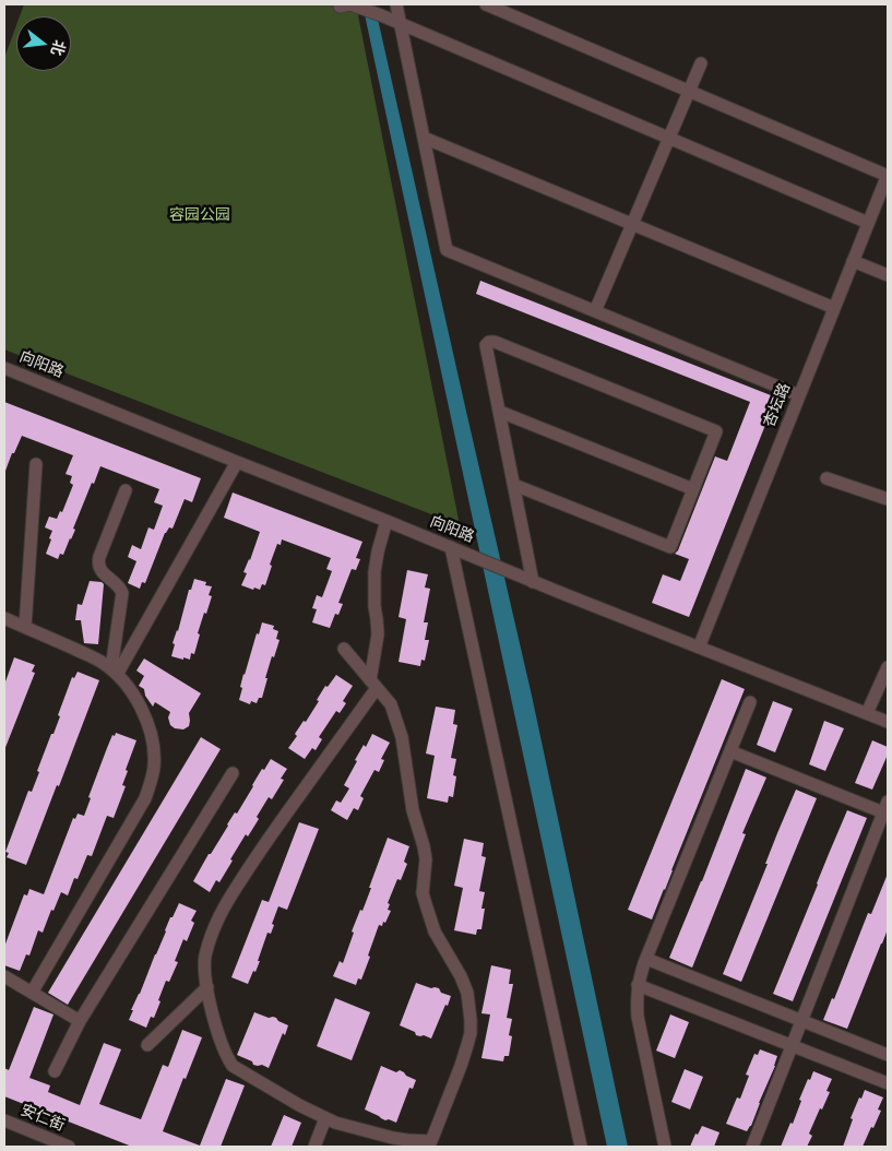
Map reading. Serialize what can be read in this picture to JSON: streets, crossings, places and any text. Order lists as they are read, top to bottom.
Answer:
{
  "streets": {
    "street": ["向阳路", "杏坛路", "安仁街"]
  },
  "crossings": [
    ["向阳路", "杏坛路"]
  ],
  "parks": ["容园公园"],
  "north": "right"
}
